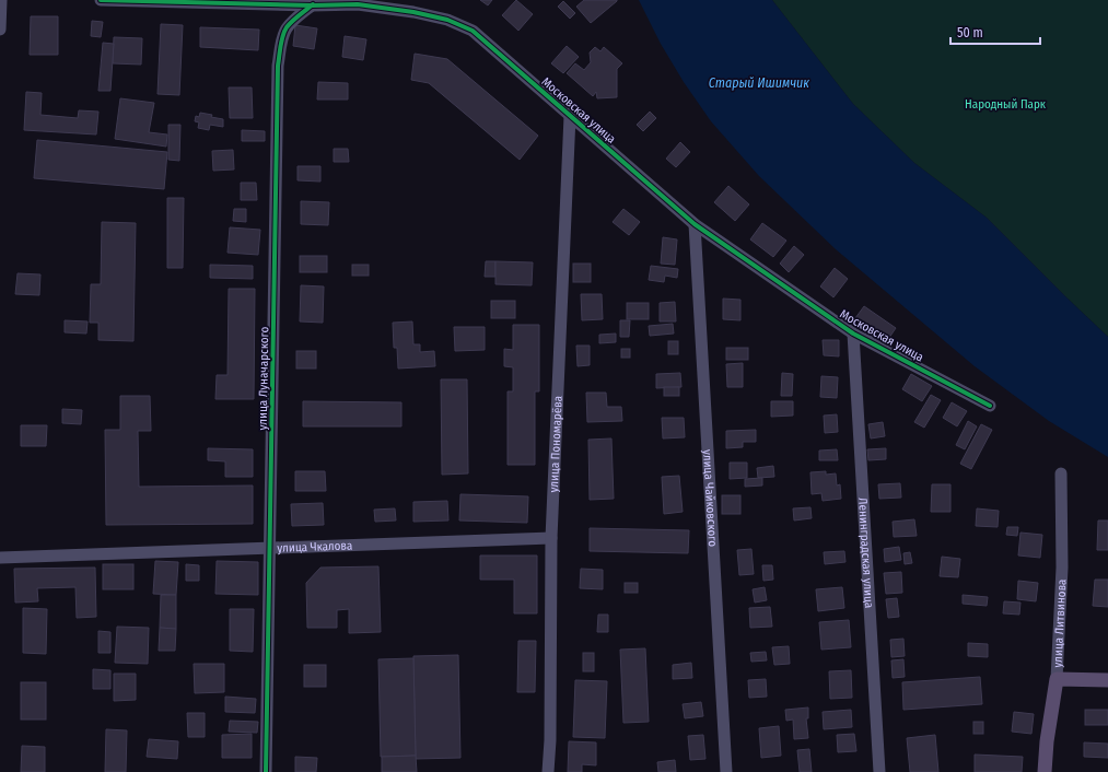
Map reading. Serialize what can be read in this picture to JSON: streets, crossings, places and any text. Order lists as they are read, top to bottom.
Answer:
{
  "streets": {
    "main road": ["улица Литвинова"],
    "street": [
      "Московская улица",
      "улица Луначарского",
      "улица Пономарёва",
      "улица Чайковского",
      "улица Чкалова",
      "Ленинградская улица"
    ]
  },
  "crossings": [
    ["Московская улица", "улица Луначарского"],
    ["Московская улица", "улица Пономарёва"],
    ["Московская улица", "улица Чайковского"],
    ["Московская улица", "Ленинградская улица"],
    ["улица Луначарского", "улица Чкалова"],
    ["улица Пономарёва", "улица Чкалова"]
  ],
  "water": ["Старый Ишимчик"],
  "parks": ["Народный Парк"],
  "scale_bar": "50 m"
}
